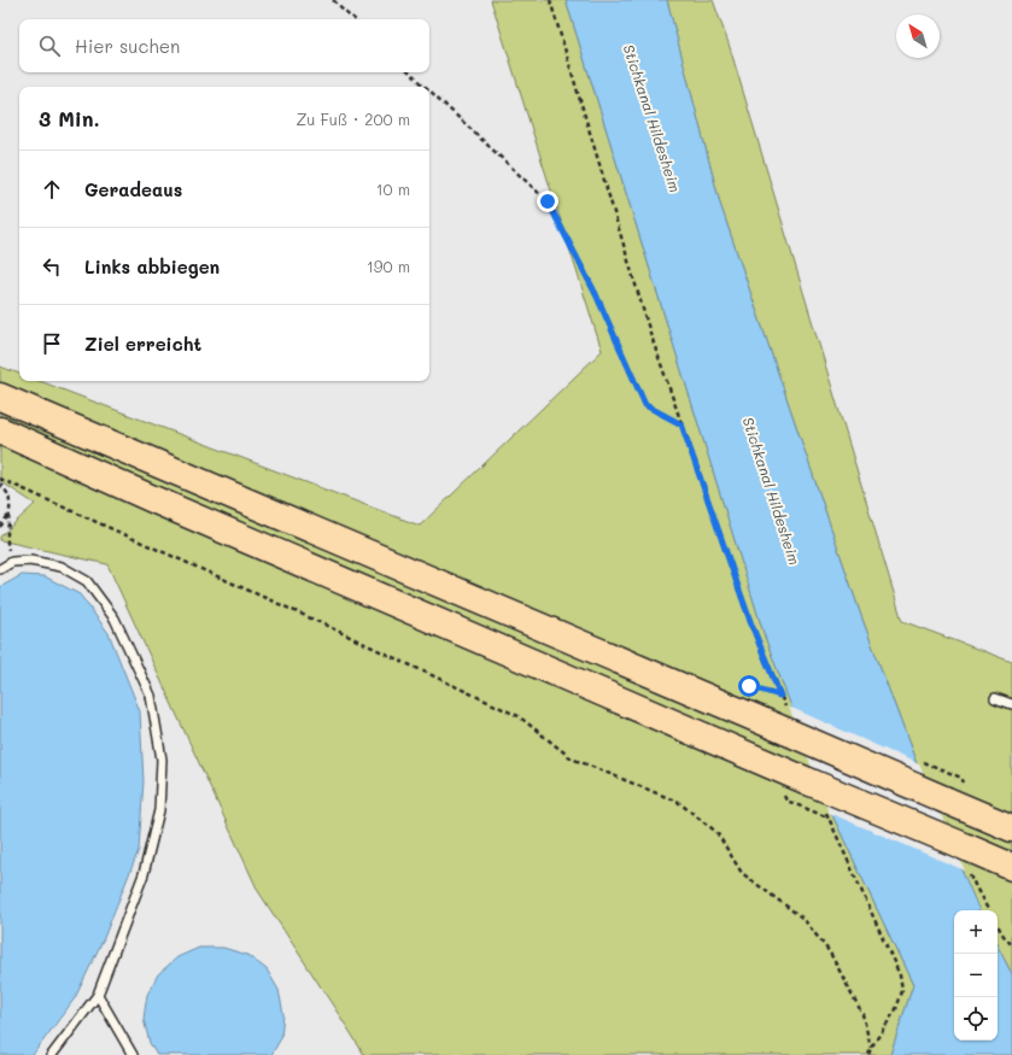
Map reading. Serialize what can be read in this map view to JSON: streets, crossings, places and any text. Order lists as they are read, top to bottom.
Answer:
{
  "water": ["Stichkanal Hildesheim"],
  "north": "top left",
  "page": {
    "search": "Hier suchen",
    "heading": ["3 Min.", "Zu Fuß · 200 m"],
    "list": [
      ["Geradeaus", "10 m"],
      ["Links abbiegen", "190 m"],
      "Ziel erreicht"
    ],
    "map_buttons": ["+", "−"]
  }
}
